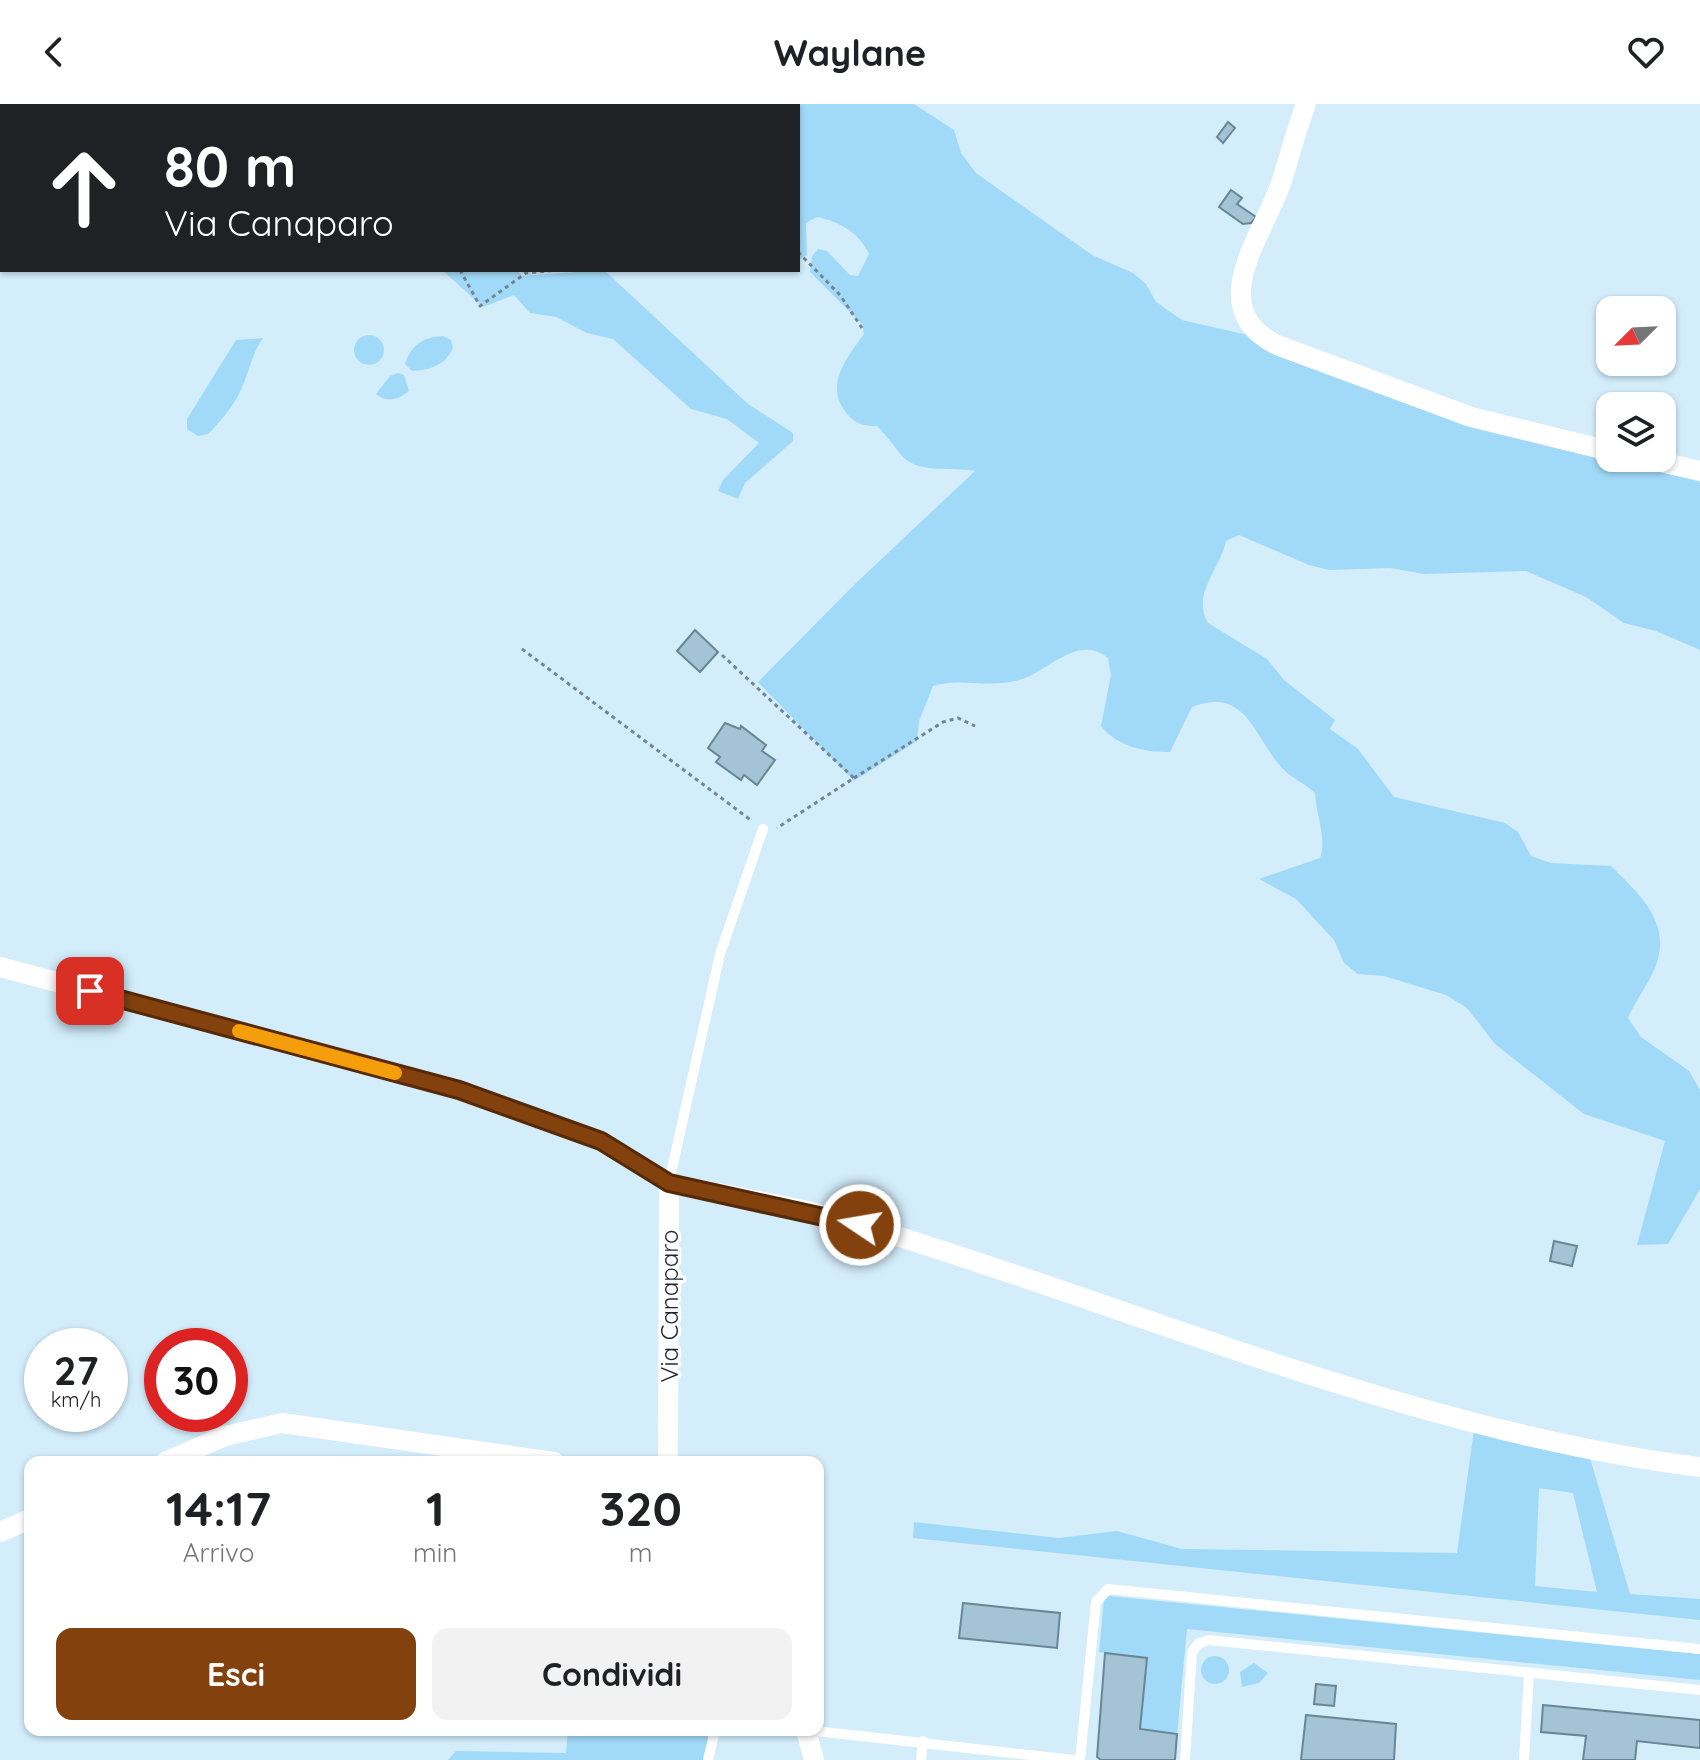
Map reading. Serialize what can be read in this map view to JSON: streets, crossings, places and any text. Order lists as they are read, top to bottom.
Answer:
{
  "streets": {
    "street": ["Via Canaparo"]
  },
  "north": "bottom left",
  "page": {
    "header": "Waylane",
    "turn": ["80 m", "Via Canaparo"],
    "speed": "27 km/h",
    "limit": "30",
    "eta": [
      "14:17",
      "Arrivo",
      "1",
      "min",
      "320",
      "m"
    ],
    "buttons": ["Esci", "Condividi"]
  }
}
